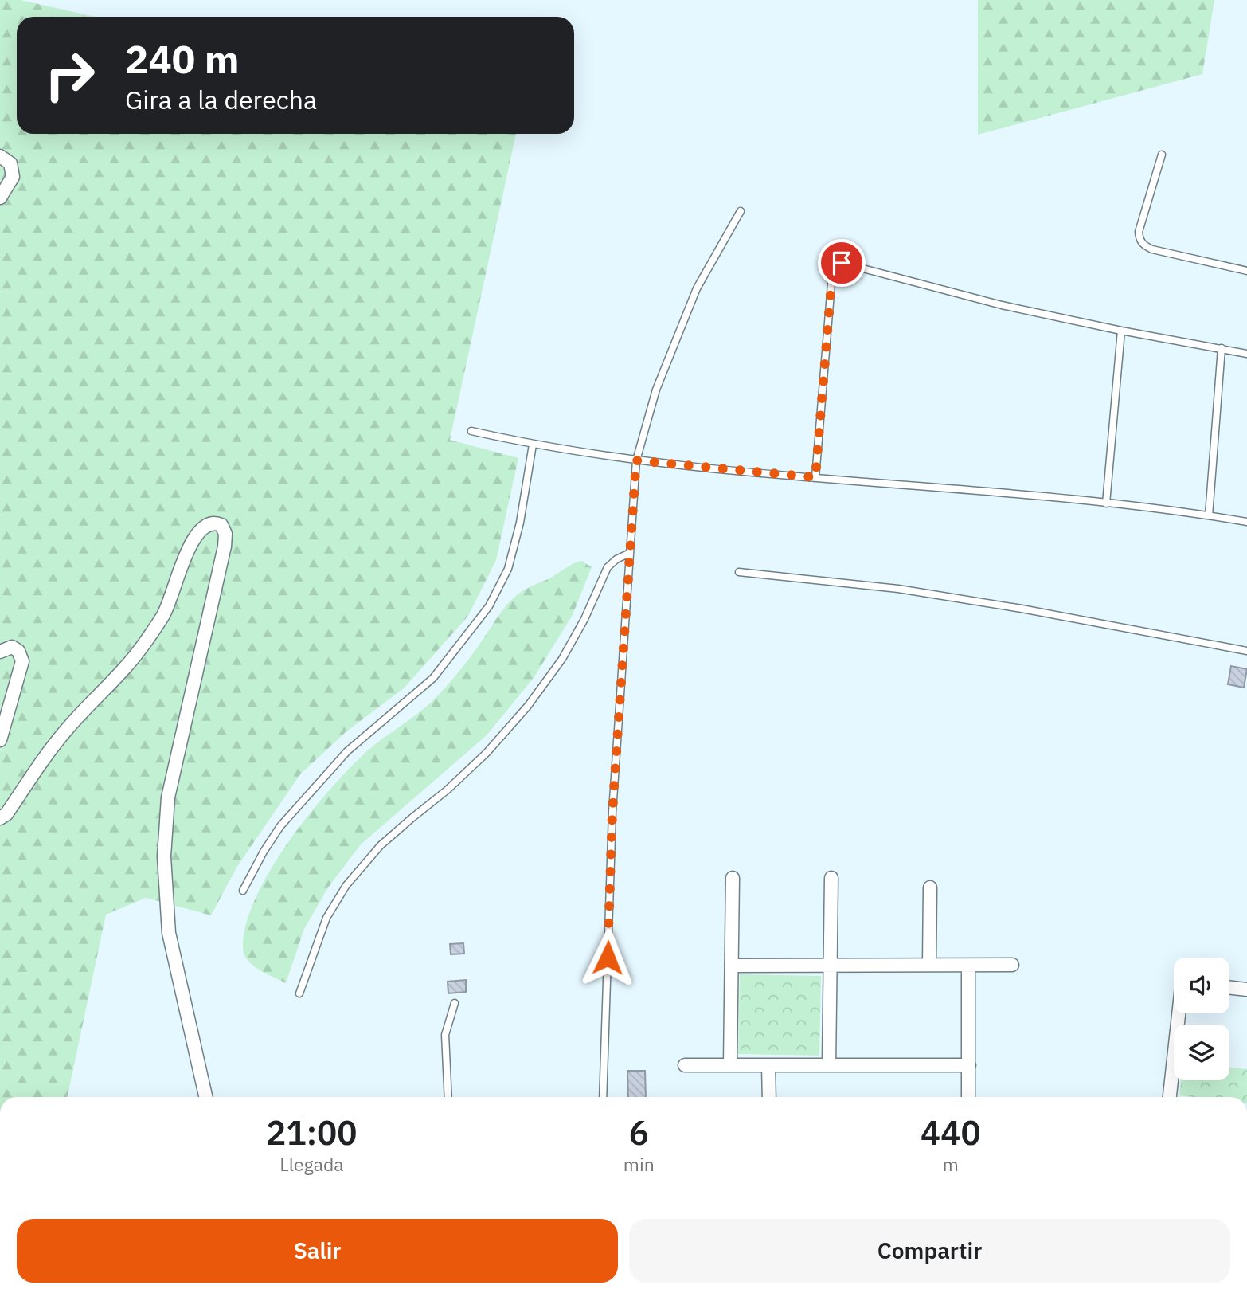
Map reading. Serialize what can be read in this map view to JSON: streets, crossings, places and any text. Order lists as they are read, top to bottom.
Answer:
{
  "page": {
    "turn": ["240 m", "Gira a la derecha"],
    "eta": [
      "21:00",
      "Llegada",
      "6",
      "min",
      "440",
      "m"
    ],
    "buttons": ["Salir", "Compartir"]
  }
}
